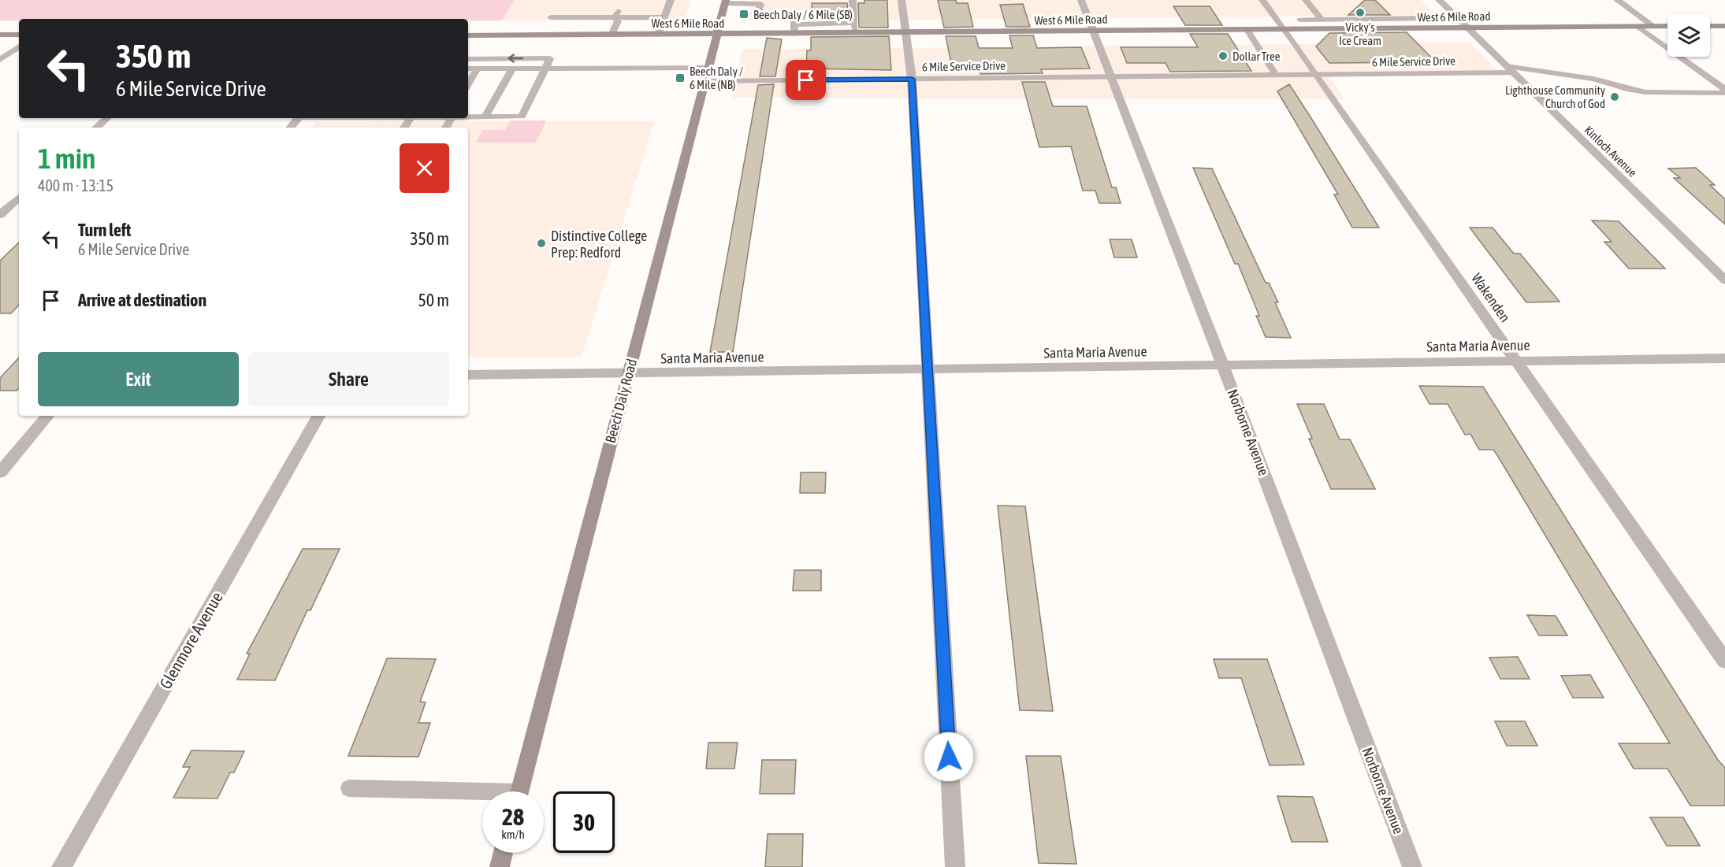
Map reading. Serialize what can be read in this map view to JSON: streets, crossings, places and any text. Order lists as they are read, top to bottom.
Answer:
{
  "streets": {
    "main road": ["West 6 Mile Road", "Beech Daly Road"],
    "street": [
      "Kinloch Avenue",
      "Wakenden",
      "Santa Maria Avenue",
      "Norborne Avenue",
      "Glenmore Avenue"
    ],
    "lane": ["6 Mile Service Drive"]
  },
  "crossings": [
    ["West 6 Mile Road", "Kinloch Avenue"],
    ["West 6 Mile Road", "Wakenden"],
    ["West 6 Mile Road", "Beech Daly Road"],
    ["West 6 Mile Road", "Norborne Avenue"],
    ["6 Mile Service Drive", "Kinloch Avenue"],
    ["6 Mile Service Drive", "Wakenden"],
    ["6 Mile Service Drive", "Beech Daly Road"],
    ["6 Mile Service Drive", "Norborne Avenue"],
    ["Wakenden", "Santa Maria Avenue"],
    ["Santa Maria Avenue", "Beech Daly Road"],
    ["Santa Maria Avenue", "Norborne Avenue"]
  ],
  "places": {
    "other": [
      "Vicky's Ice Cream",
      "Dollar Tree",
      "Lighthouse Community Church of God",
      "Distinctive College Prep: Redford"
    ],
    "transit": ["Beech Daly / 6 Mile (SB)", "Beech Daly / 6 Mile (NB)"]
  },
  "page": {
    "turn": ["350 m", "6 Mile Service Drive"],
    "heading": ["1 min", "400 m · 13:15"],
    "list": [
      {
        "name": "Turn left",
        "note": "6 Mile Service Drive",
        "value": "350 m"
      },
      {
        "name": "Arrive at destination",
        "value": "50 m"
      }
    ],
    "buttons": ["Exit", "Share"],
    "speed": "28 km/h",
    "limit": "30"
  }
}
